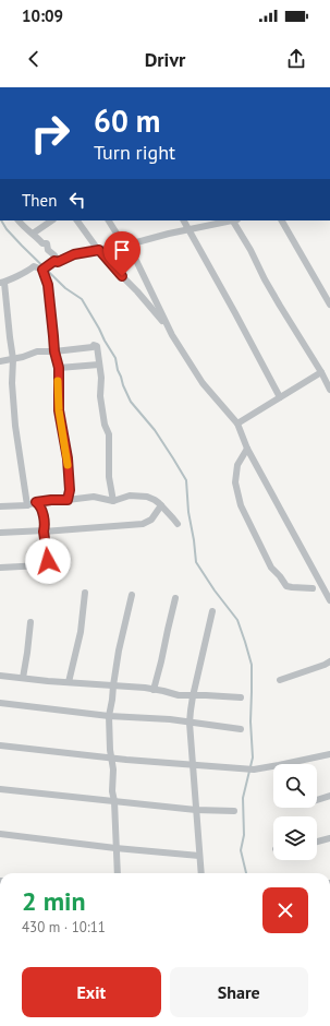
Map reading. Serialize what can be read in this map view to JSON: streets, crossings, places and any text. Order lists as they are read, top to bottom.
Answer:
{
  "page": {
    "status": "10:09",
    "header": "Drivr",
    "turn": ["60 m", "Turn right"],
    "then": "Then",
    "heading": ["2 min", "430 m · 10:11"],
    "buttons": ["Exit", "Share"]
  }
}
